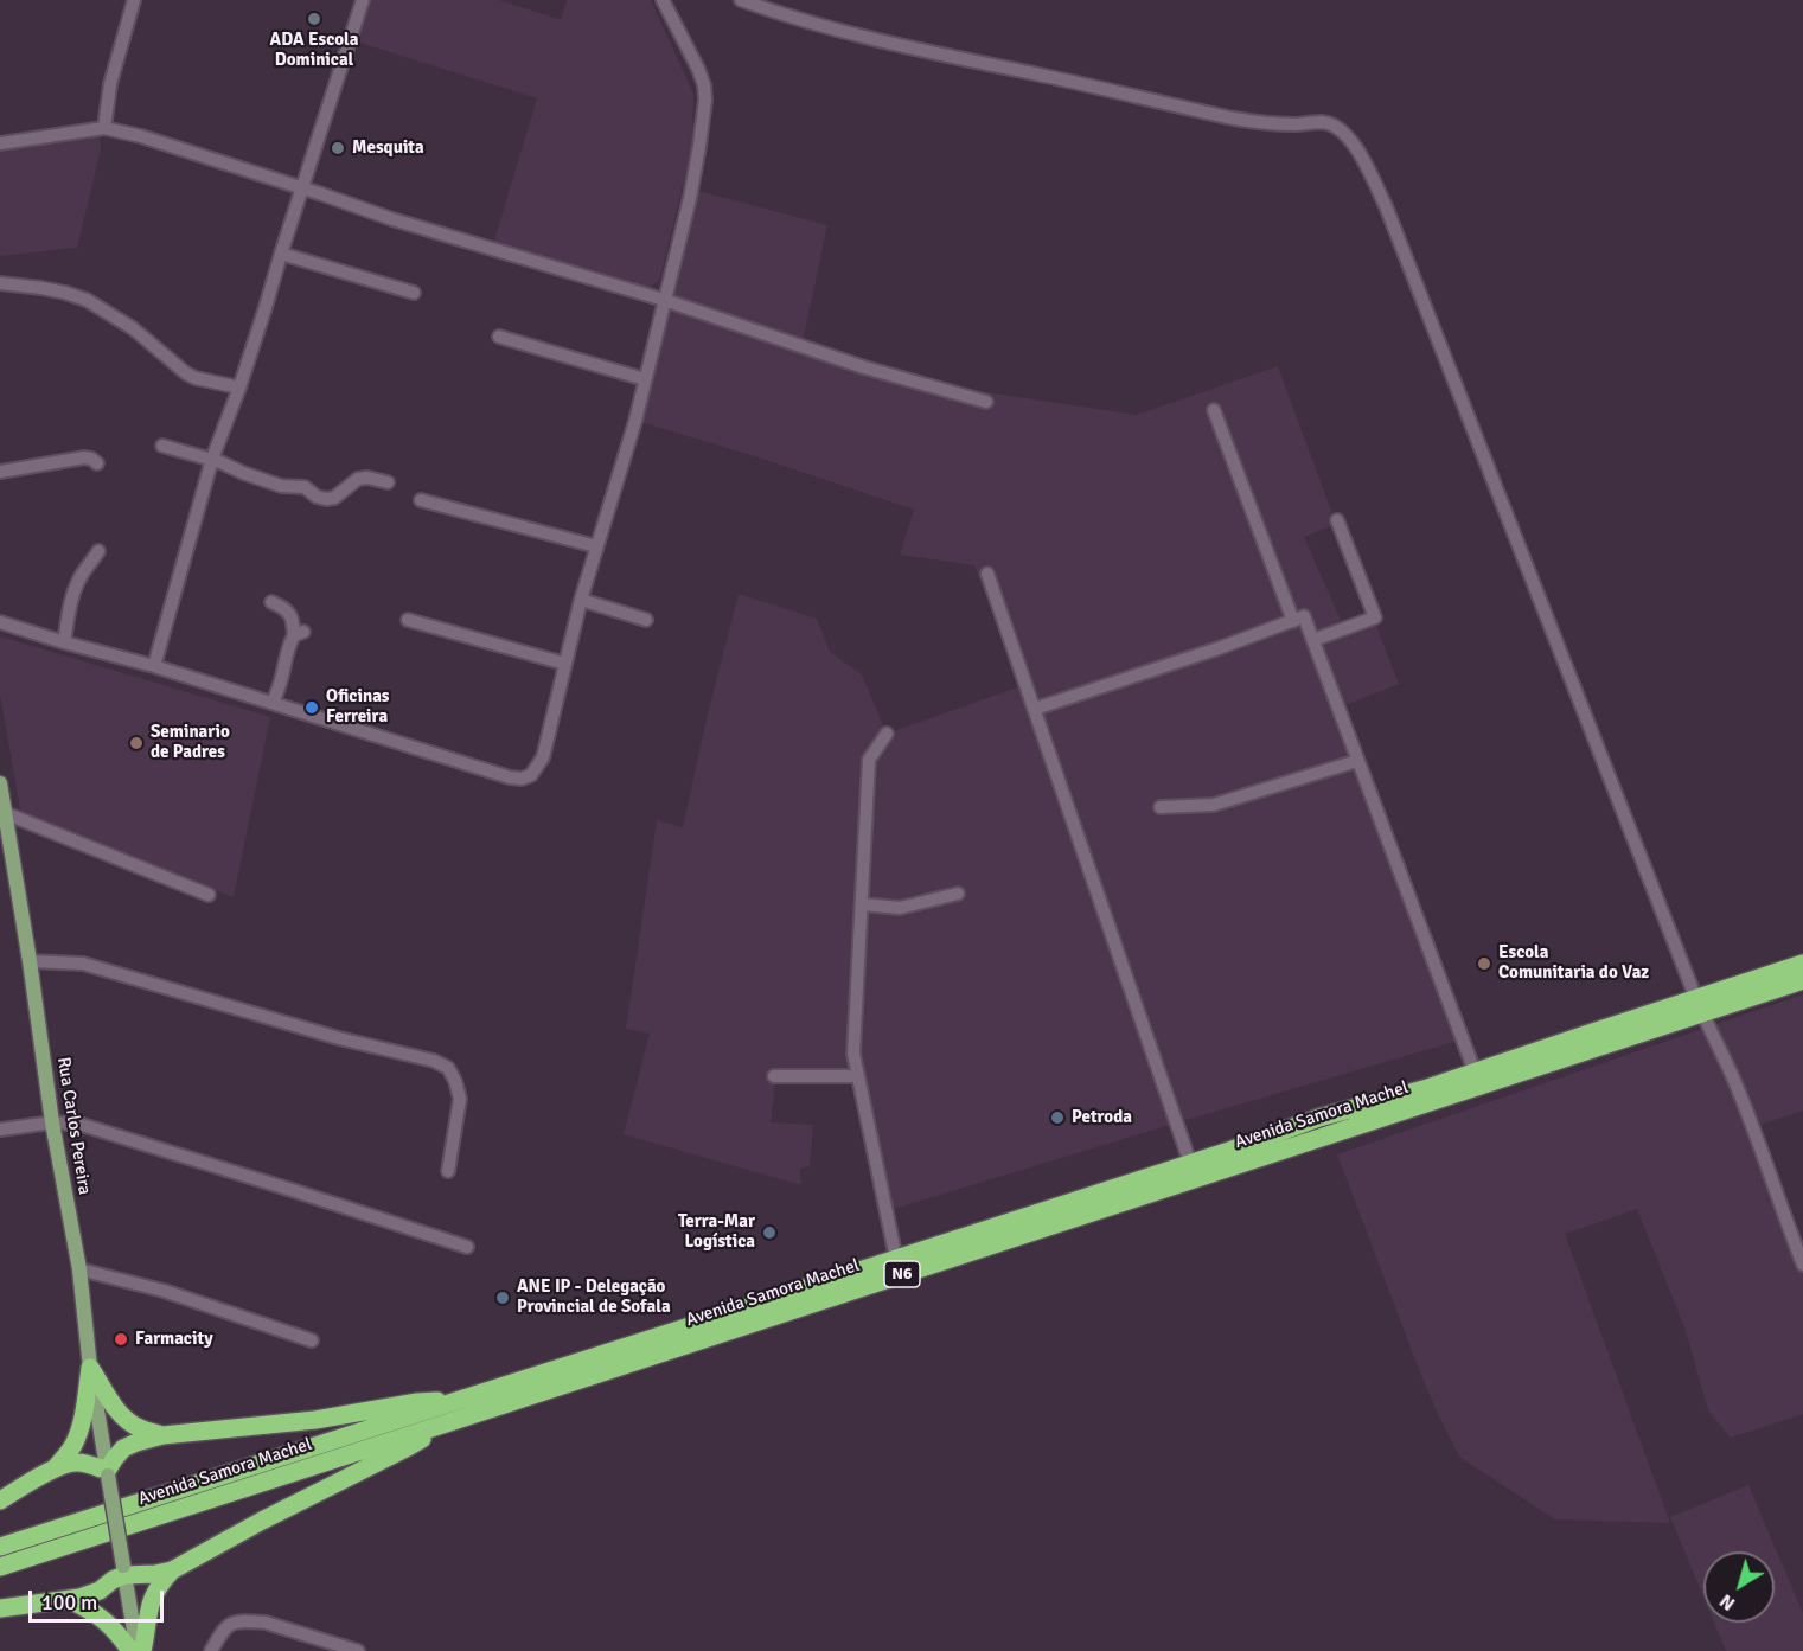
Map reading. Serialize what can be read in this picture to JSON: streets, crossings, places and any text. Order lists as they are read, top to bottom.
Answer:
{
  "streets": {
    "highway": ["Avenida Samora Machel", "N6"],
    "main road": ["Rua Carlos Pereira"]
  },
  "places": [
    "ADA Escola Dominical",
    "Mesquita",
    "Oficinas Ferreira",
    "Seminario de Padres",
    "Escola Comunitaria do Vaz",
    "Petroda",
    "Terra-Mar Logística",
    "ANE IP - Delegação Provincial de Sofala",
    "Farmacity"
  ],
  "scale_bar": "100 m",
  "north": "bottom left"
}
